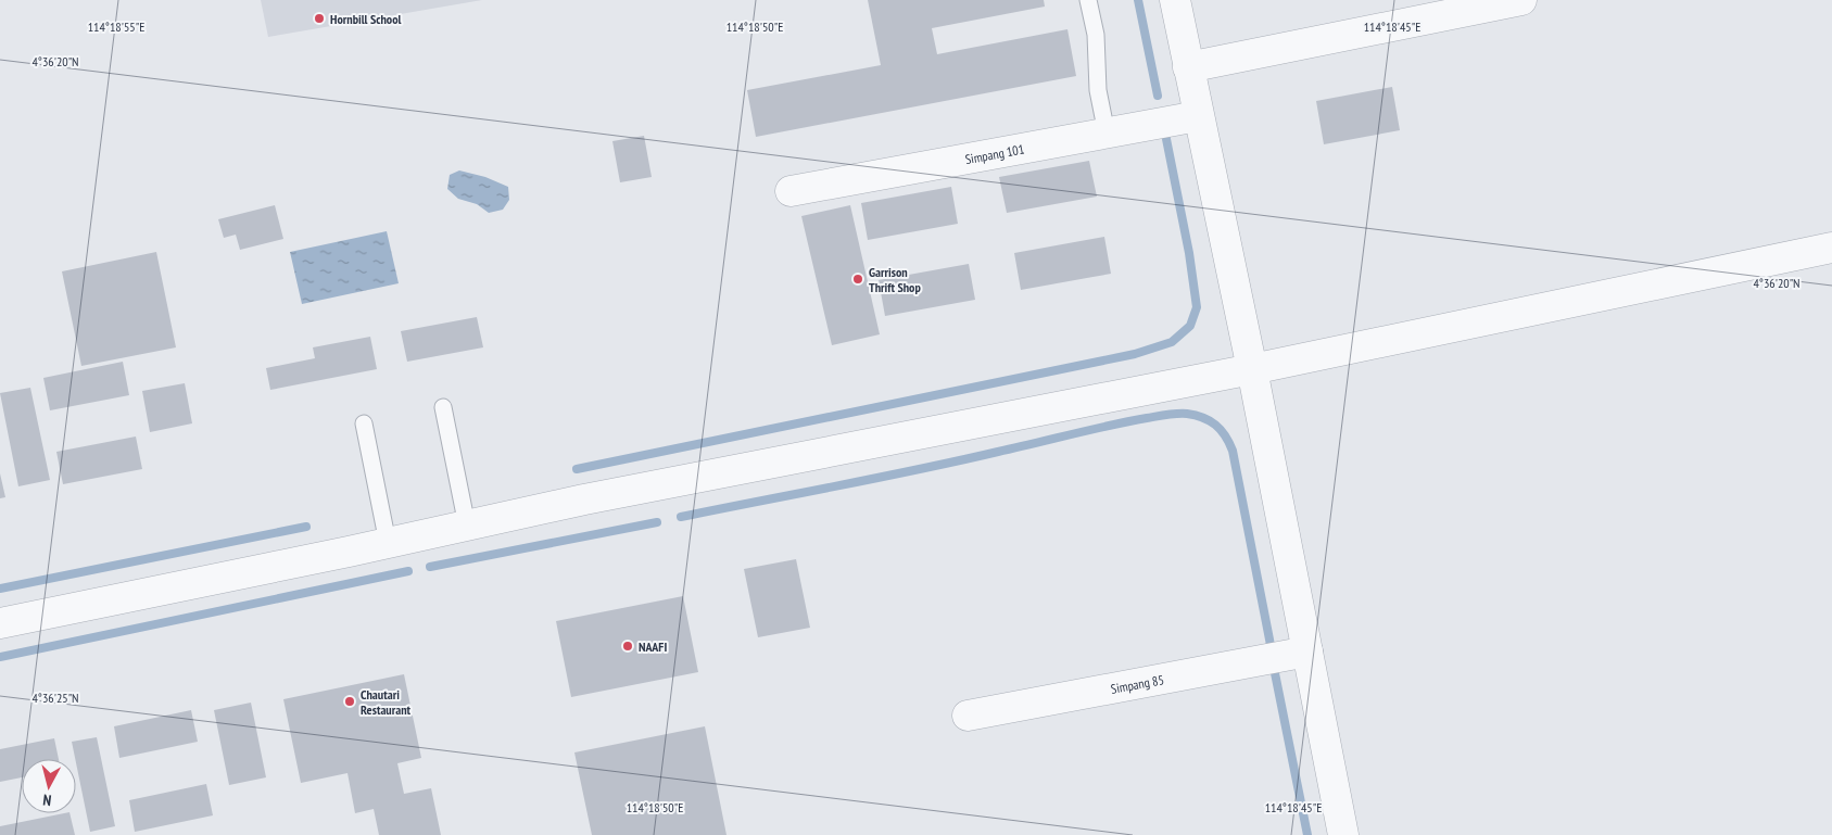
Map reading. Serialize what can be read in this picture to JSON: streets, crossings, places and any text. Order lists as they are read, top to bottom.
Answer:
{
  "streets": {
    "street": ["Simpang 101", "Simpang 85"]
  },
  "places": [
    "Hornbill School",
    "Garrison Thrift Shop",
    "NAAFI",
    "Chautari Restaurant"
  ],
  "north": "bottom",
  "coordinates": [
    "114°18'55\"E",
    "114°18'50\"E",
    "114°18'45\"E",
    "4°36'20\"N",
    "4°36'25\"N"
  ]
}
